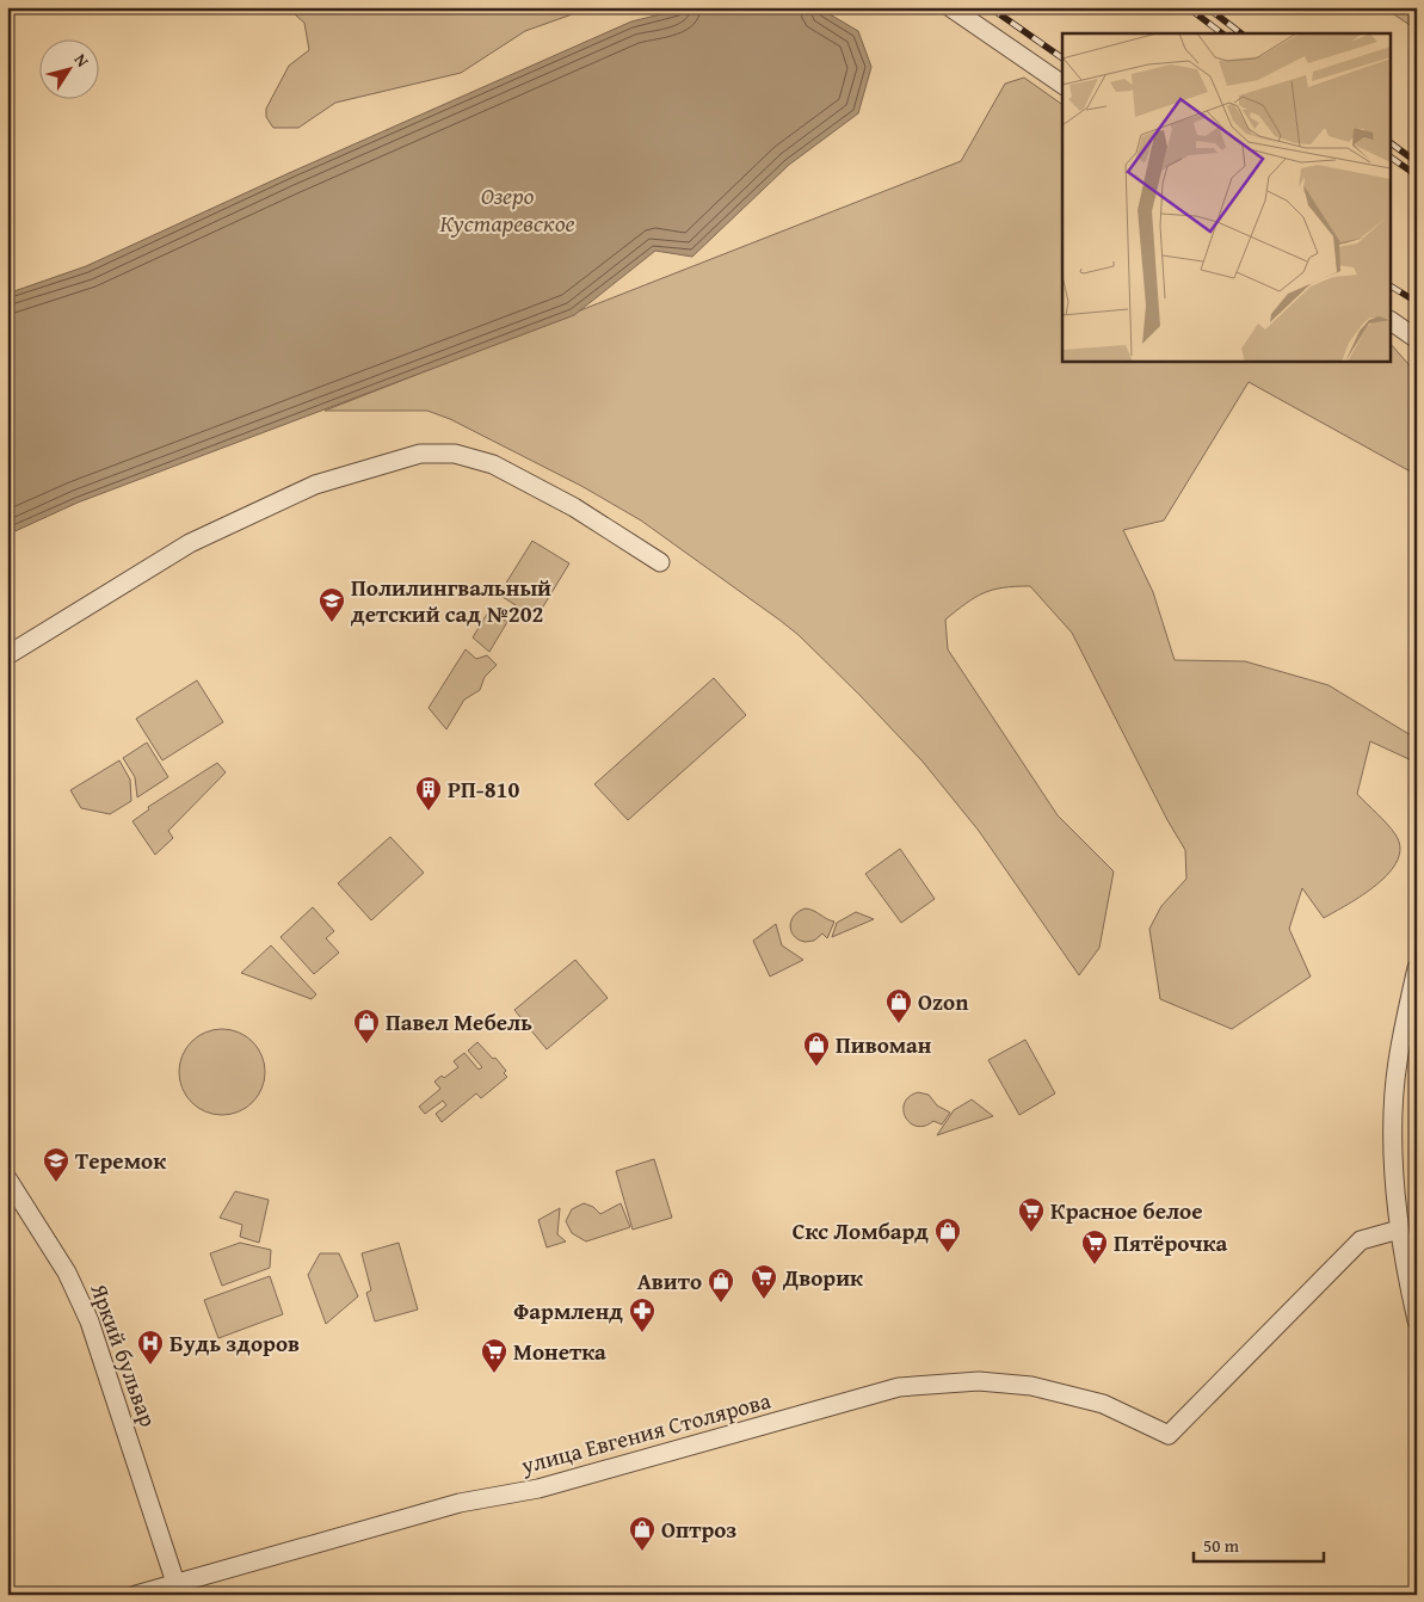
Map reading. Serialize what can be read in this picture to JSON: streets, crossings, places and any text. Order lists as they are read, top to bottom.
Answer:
{
  "streets": {
    "street": ["Яркий бульвар", "улица Евгения Столярова"]
  },
  "crossings": [
    ["Яркий бульвар", "улица Евгения Столярова"]
  ],
  "water": ["Озеро Кустаревское"],
  "places": {
    "school or university": ["Полилингвальный детский сад №202", "Теремок"],
    "building": ["РП-810"],
    "shop": [
      "Ozon",
      "Павел Мебель",
      "Пивоман",
      "Скс Ломбард",
      "Авито",
      "Оптроз"
    ],
    "supermarket": [
      "Красное белое",
      "Пятёрочка",
      "Дворик",
      "Монетка"
    ],
    "pharmacy": ["Фармленд"],
    "hospital": ["Будь здоров"]
  },
  "scale_bar": "50 m",
  "north": "top right"
}
